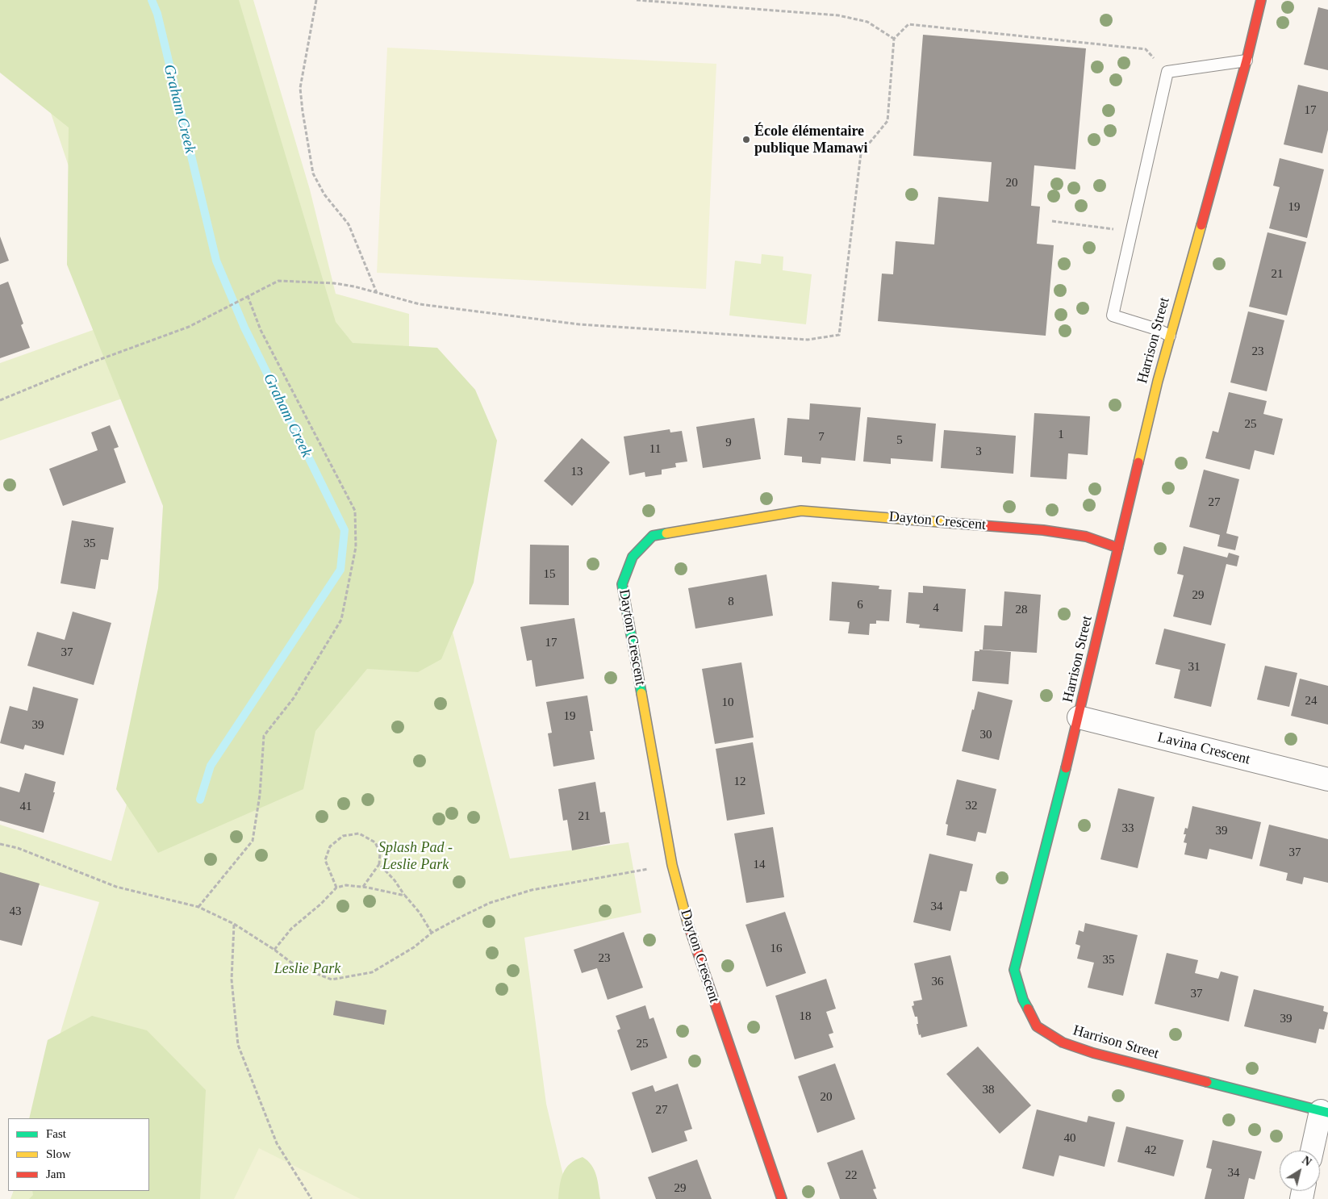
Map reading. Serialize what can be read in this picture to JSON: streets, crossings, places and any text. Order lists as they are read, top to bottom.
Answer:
{
  "streets": {
    "street": ["Harrison Street", "Dayton Crescent", "Lavina Crescent"]
  },
  "crossings": [
    ["Harrison Street", "Dayton Crescent"],
    ["Harrison Street", "Lavina Crescent"]
  ],
  "water": ["Graham Creek"],
  "parks": ["Splash Pad - Leslie Park", "Leslie Park"],
  "places": ["École élémentaire publique Mamawi"],
  "house_numbers": [
    "17",
    "20",
    "19",
    "21",
    "23",
    "25",
    "1",
    "7",
    "5",
    "9",
    "11",
    "3",
    "13",
    "27",
    "35",
    "15",
    "29",
    "8",
    "6",
    "4",
    "28",
    "17",
    "37",
    "31",
    "24",
    "10",
    "19",
    "39",
    "30",
    "12",
    "32",
    "41",
    "21",
    "33",
    "39",
    "37",
    "14",
    "34",
    "43",
    "16",
    "23",
    "35",
    "36",
    "37",
    "18",
    "39",
    "25",
    "38",
    "20",
    "27",
    "40",
    "42",
    "34",
    "22",
    "29"
  ],
  "legend": ["Fast", "Slow", "Jam"],
  "north": "top right"
}
